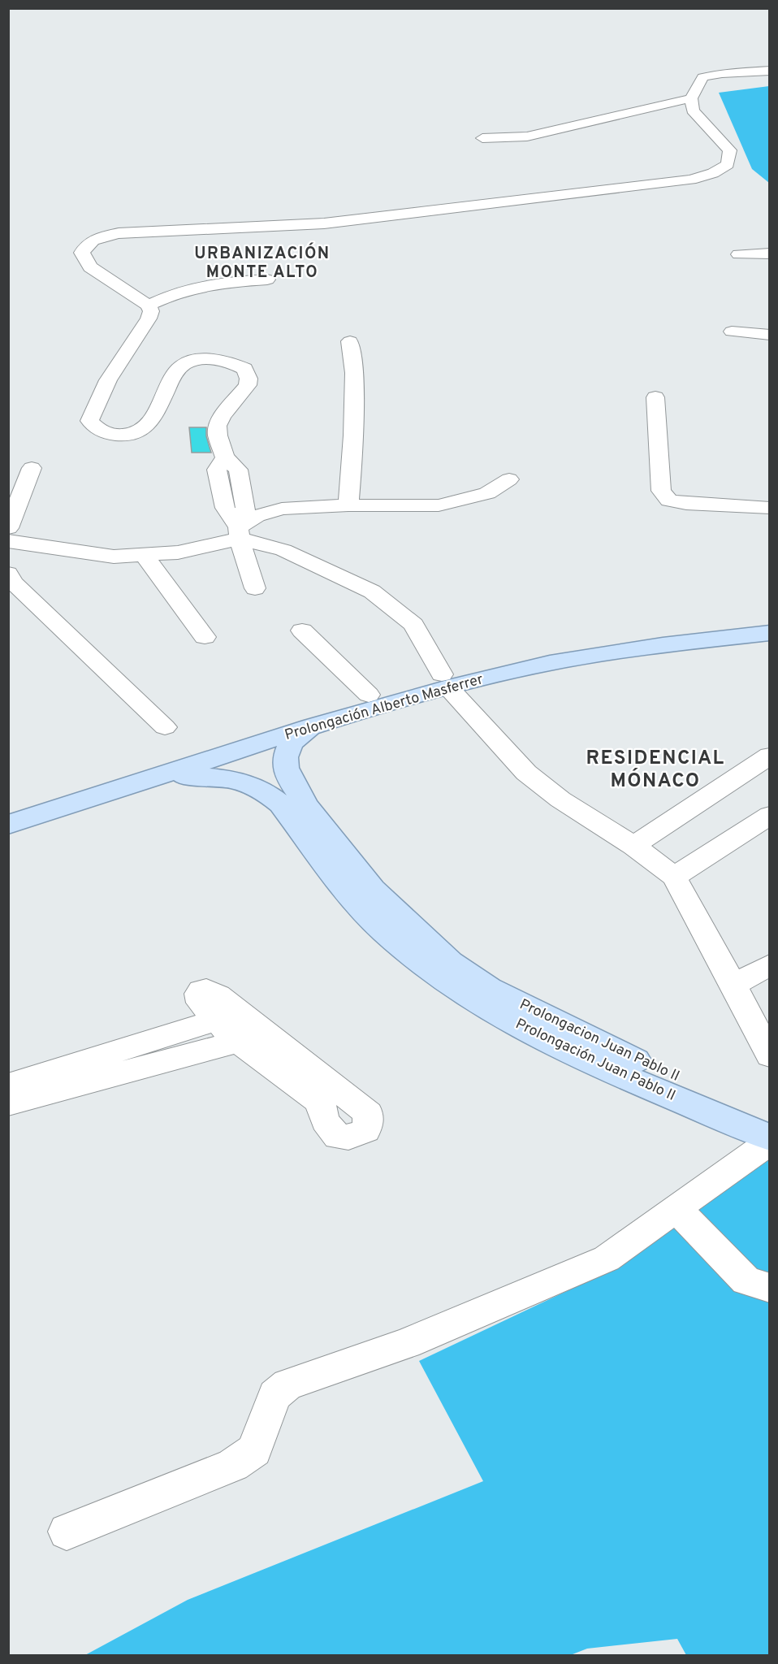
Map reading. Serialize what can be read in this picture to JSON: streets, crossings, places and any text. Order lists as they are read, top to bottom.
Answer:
{
  "streets": {
    "main road": ["Prolongación Alberto Masferrer", "Prolongacion Juan Pablo II", "Prolongación Juan Pablo II"]
  },
  "crossings": [
    ["Prolongación Alberto Masferrer", "Prolongacion Juan Pablo II"],
    ["Prolongación Alberto Masferrer", "Prolongación Juan Pablo II"]
  ],
  "districts": ["URBANIZACIÓN MONTE ALTO", "RESIDENCIAL MÓNACO"]
}
